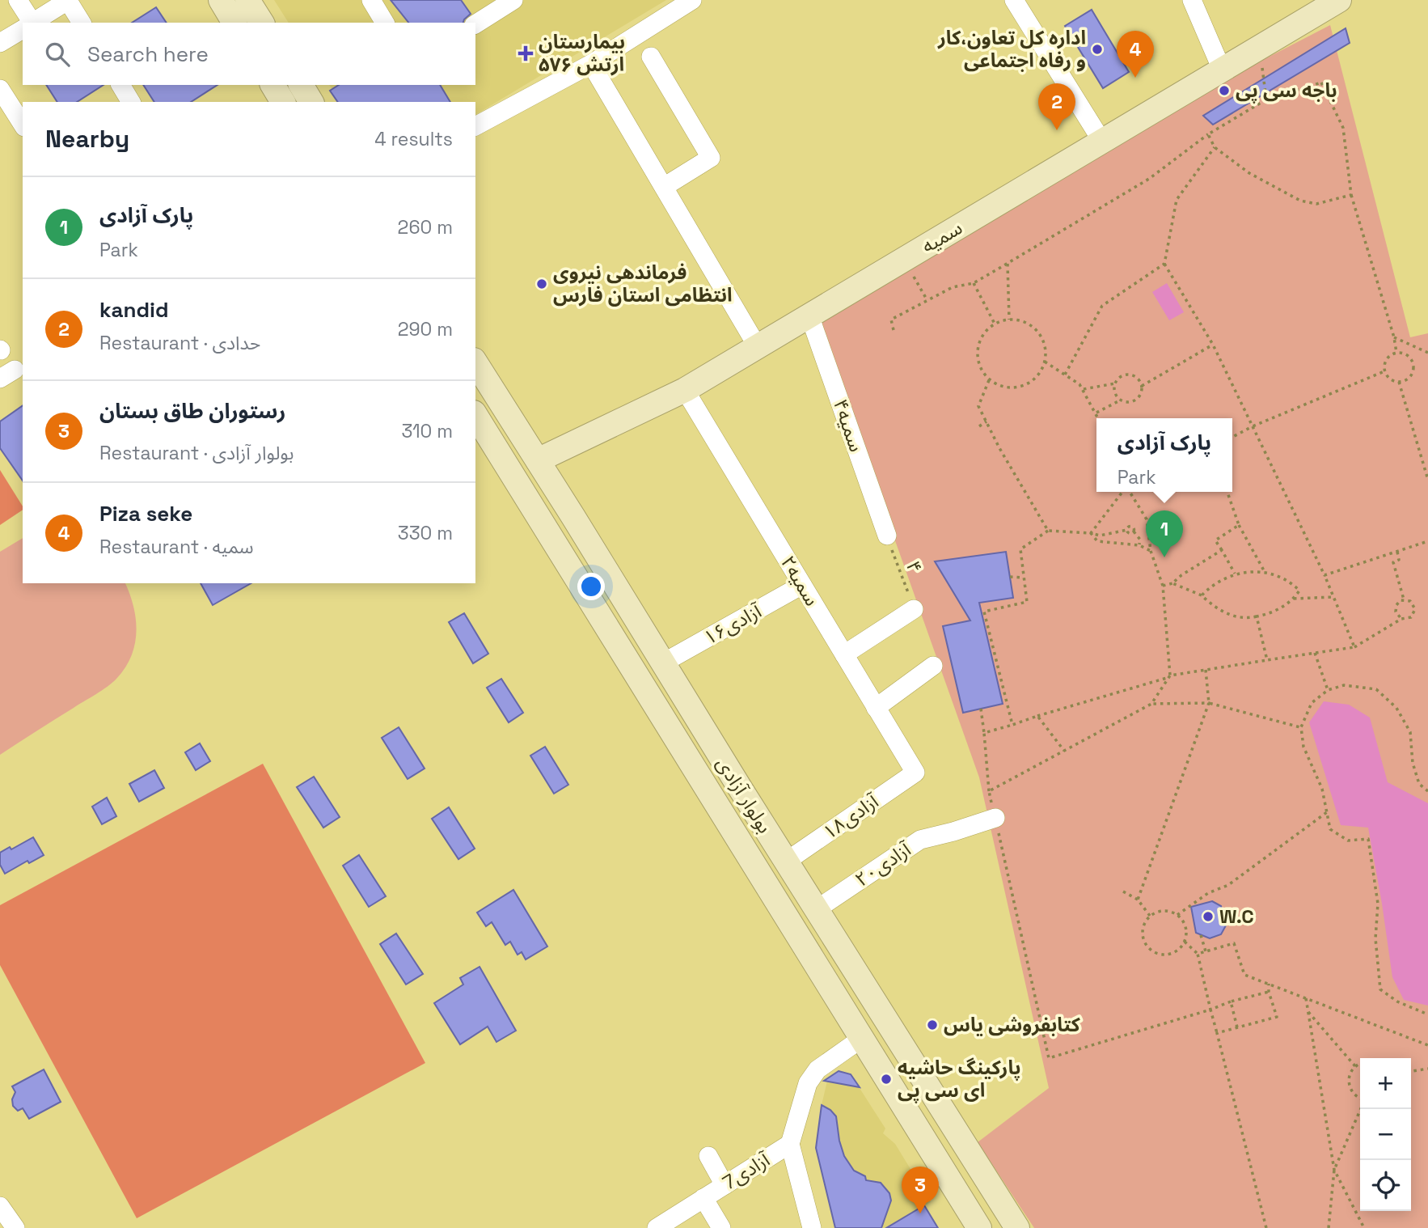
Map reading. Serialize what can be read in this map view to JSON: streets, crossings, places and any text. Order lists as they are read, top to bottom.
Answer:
{
  "streets": {
    "main road": ["سمیه", "بولوار آزادی"],
    "street": [
      "سمیه۴",
      "۲سمیه",
      "آزادی۱۶",
      "آزادی۱۸",
      "آزادی۲۰",
      "7آزادی"
    ],
    "path": ["۴"]
  },
  "crossings": [
    ["سمیه", "سمیه۴"],
    ["سمیه", "۲سمیه"],
    ["سمیه", "بولوار آزادی"],
    ["سمیه۴", "۴"],
    ["۲سمیه", "آزادی۱۶"],
    ["۲سمیه", "آزادی۱۸"],
    ["آزادی۱۶", "بولوار آزادی"],
    ["بولوار آزادی", "آزادی۱۸"],
    ["بولوار آزادی", "آزادی۲۰"]
  ],
  "places": {
    "other": [
      "اداره کل تعاون،کار و رفاه اجتماعی",
      "باجه سی پی",
      "فرماندهی نیروی انتظامی استان فارس",
      "W.C",
      "کتابفروشی یاس",
      "پارکینگ حاشیه ای سی پی"
    ],
    "health": ["بیمارستان ۵۷۶ ارتش"]
  },
  "page": {
    "search": "Search here",
    "pins": [
      "4",
      "2",
      "1",
      "3"
    ],
    "heading": ["Nearby", "4 results"],
    "list": [
      {
        "mark": "1",
        "name": "پارک آزادی",
        "note": "Park",
        "value": "260 m"
      },
      {
        "mark": "2",
        "name": "kandid",
        "note": "Restaurant · حدادی",
        "value": "290 m"
      },
      {
        "mark": "3",
        "name": "رستوران طاق بستان",
        "note": "Restaurant · بولوار آزادی",
        "value": "310 m"
      },
      {
        "mark": "4",
        "name": "Piza seke",
        "note": "Restaurant · سمیه",
        "value": "330 m"
      }
    ],
    "popup": ["پارک آزادی", "Park"],
    "map_buttons": ["+", "−"]
  }
}
